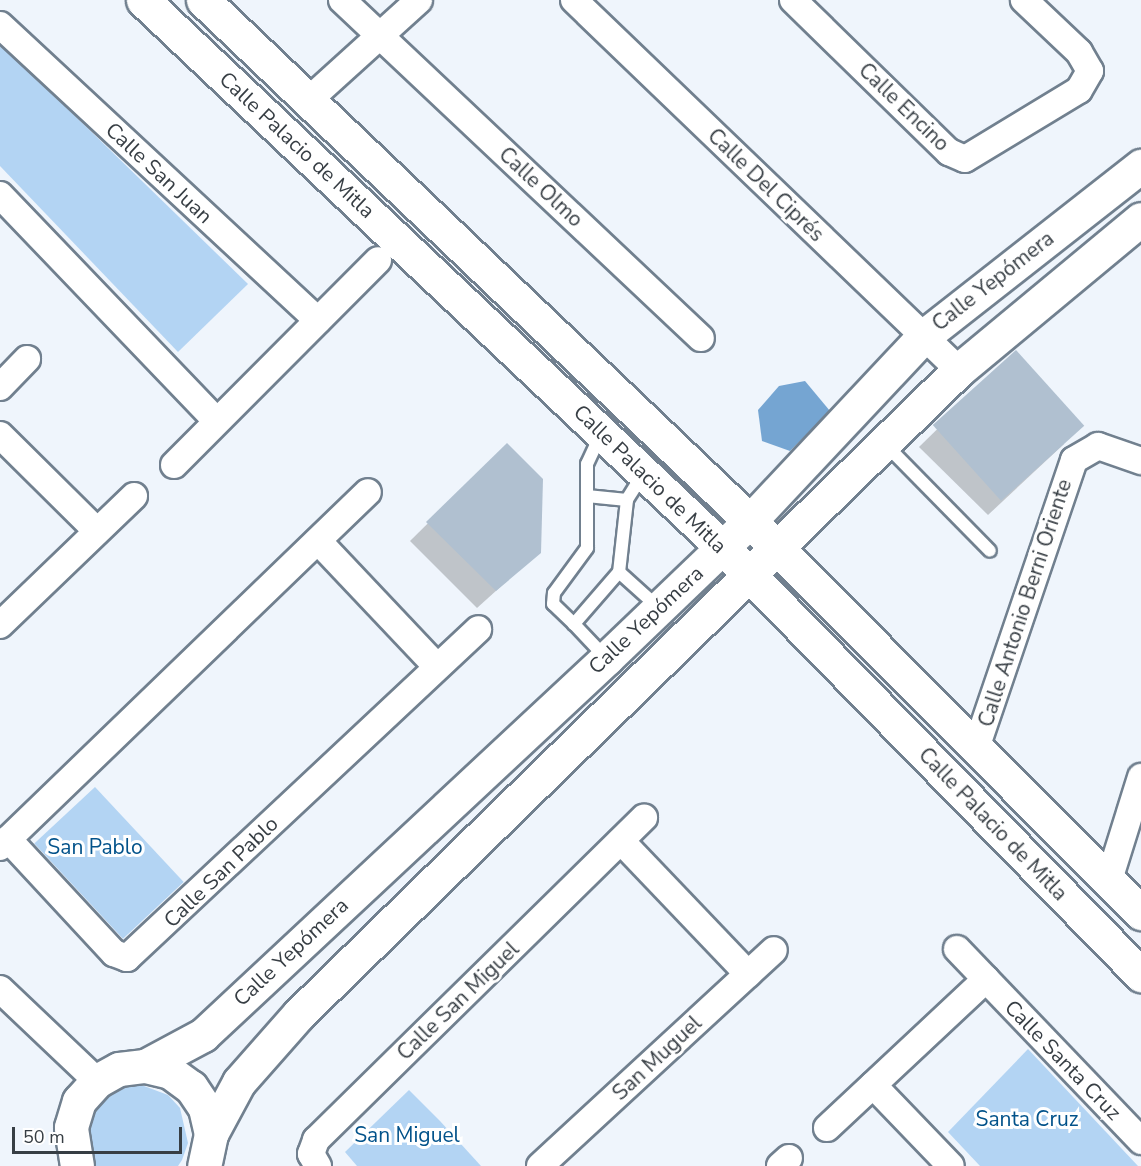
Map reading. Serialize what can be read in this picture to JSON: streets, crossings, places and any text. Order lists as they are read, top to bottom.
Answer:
{
  "streets": {
    "main road": ["Calle Palacio de Mitla", "Calle Yepómera"],
    "street": [
      "Calle Encino",
      "Calle San Juan",
      "Calle Del Ciprés",
      "Calle Olmo",
      "Calle Antonio Berni Oriente",
      "Calle San Pablo",
      "Calle San Miguel",
      "San Muguel",
      "Calle Santa Cruz"
    ]
  },
  "crossings": [
    ["Calle Palacio de Mitla", "Calle Yepómera"],
    ["Calle Palacio de Mitla", "Calle Antonio Berni Oriente"],
    ["Calle Del Ciprés", "Calle Yepómera"]
  ],
  "parks": ["San Pablo", "Santa Cruz", "San Miguel"],
  "scale_bar": "50 m"
}
